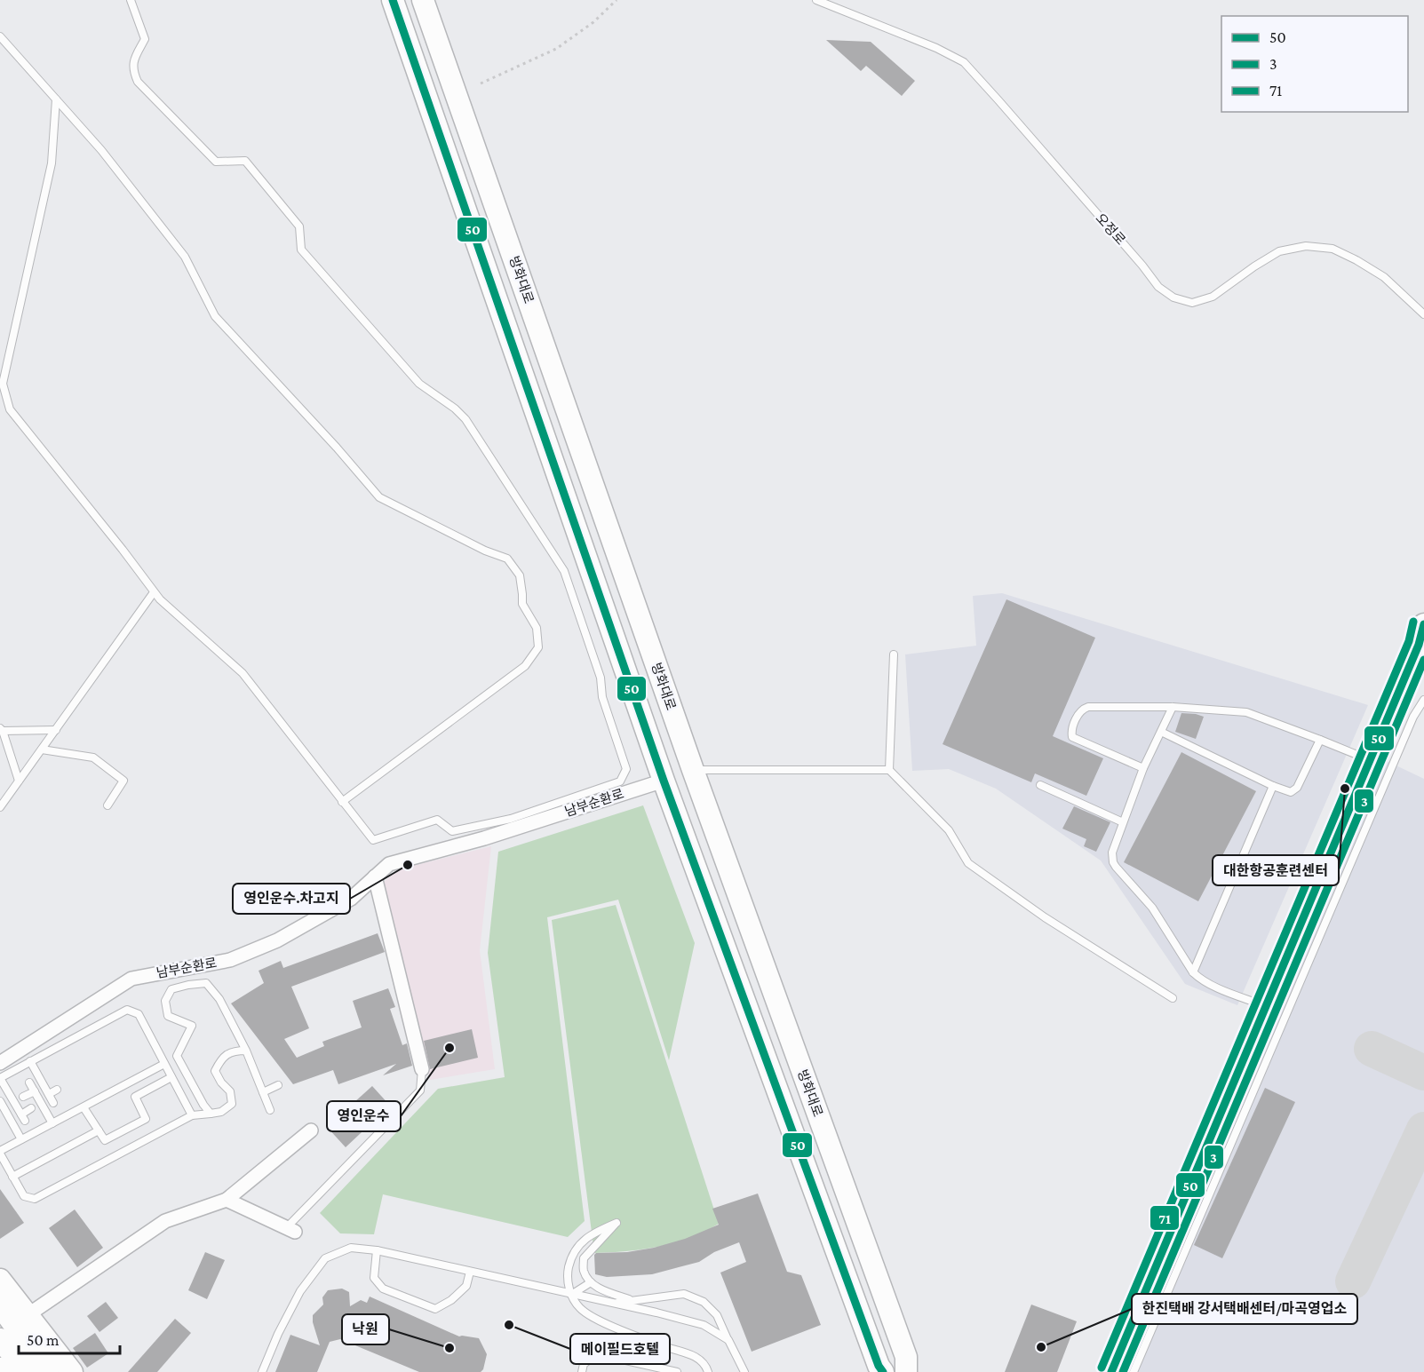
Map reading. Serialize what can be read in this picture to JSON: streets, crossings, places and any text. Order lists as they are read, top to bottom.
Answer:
{
  "streets": {
    "main road": ["방화대로"],
    "street": ["남부순환로"],
    "lane": ["오정로"]
  },
  "places": [
    "대한항공훈련센터",
    "영인운수.차고지",
    "영인운수",
    "메이필드호텔",
    "한진택배 강서택배센터/마곡영업소",
    "낙원"
  ],
  "lines": ["transit line 50", "transit line 71", "transit line 3"],
  "legend": ["50", "3", "71"],
  "scale_bar": "50 m"
}
